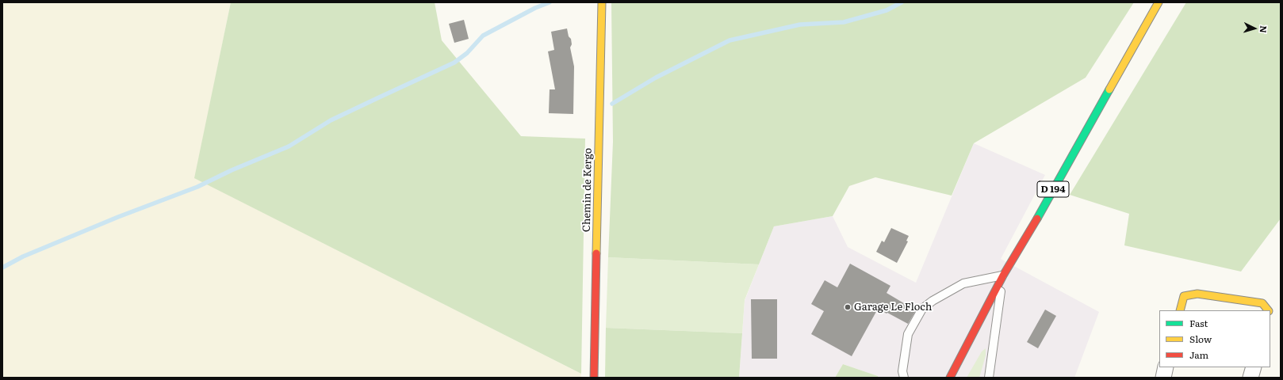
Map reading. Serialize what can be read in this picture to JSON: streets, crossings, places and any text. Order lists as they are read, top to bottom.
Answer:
{
  "streets": {
    "street": ["D 194", "Chemin de Kergo"]
  },
  "places": ["Garage Le Floch"],
  "legend": ["Fast", "Slow", "Jam"],
  "north": "right"
}
